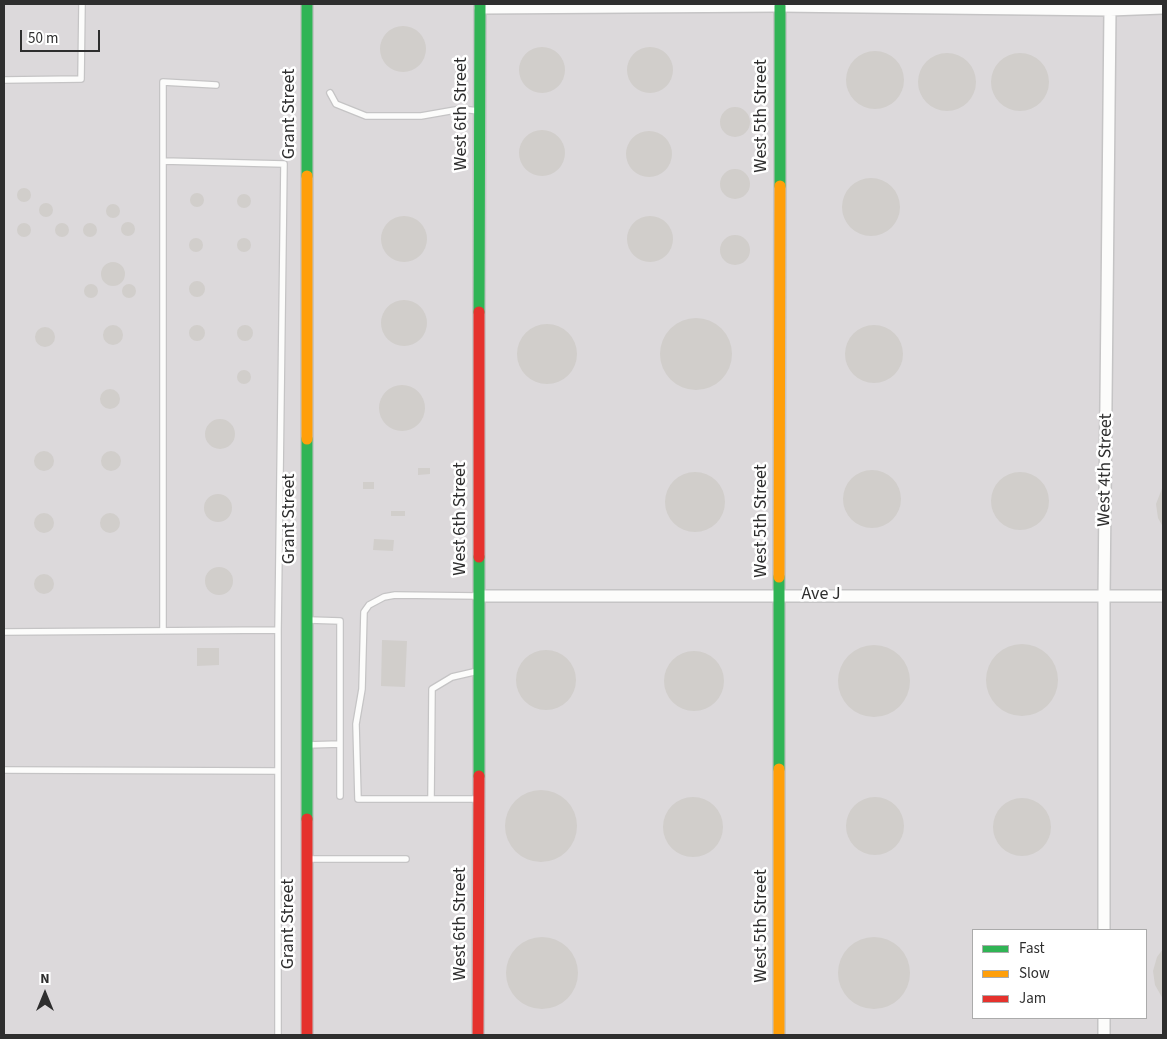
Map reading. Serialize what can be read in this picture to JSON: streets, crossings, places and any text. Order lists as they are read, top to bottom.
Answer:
{
  "streets": {
    "street": [
      "Grant Street",
      "West 6th Street",
      "West 5th Street",
      "West 4th Street",
      "Ave J"
    ]
  },
  "crossings": [
    ["West 6th Street", "Ave J"],
    ["West 5th Street", "Ave J"],
    ["West 4th Street", "Ave J"]
  ],
  "legend": ["Fast", "Slow", "Jam"],
  "scale_bar": "50 m",
  "north": "top"
}
